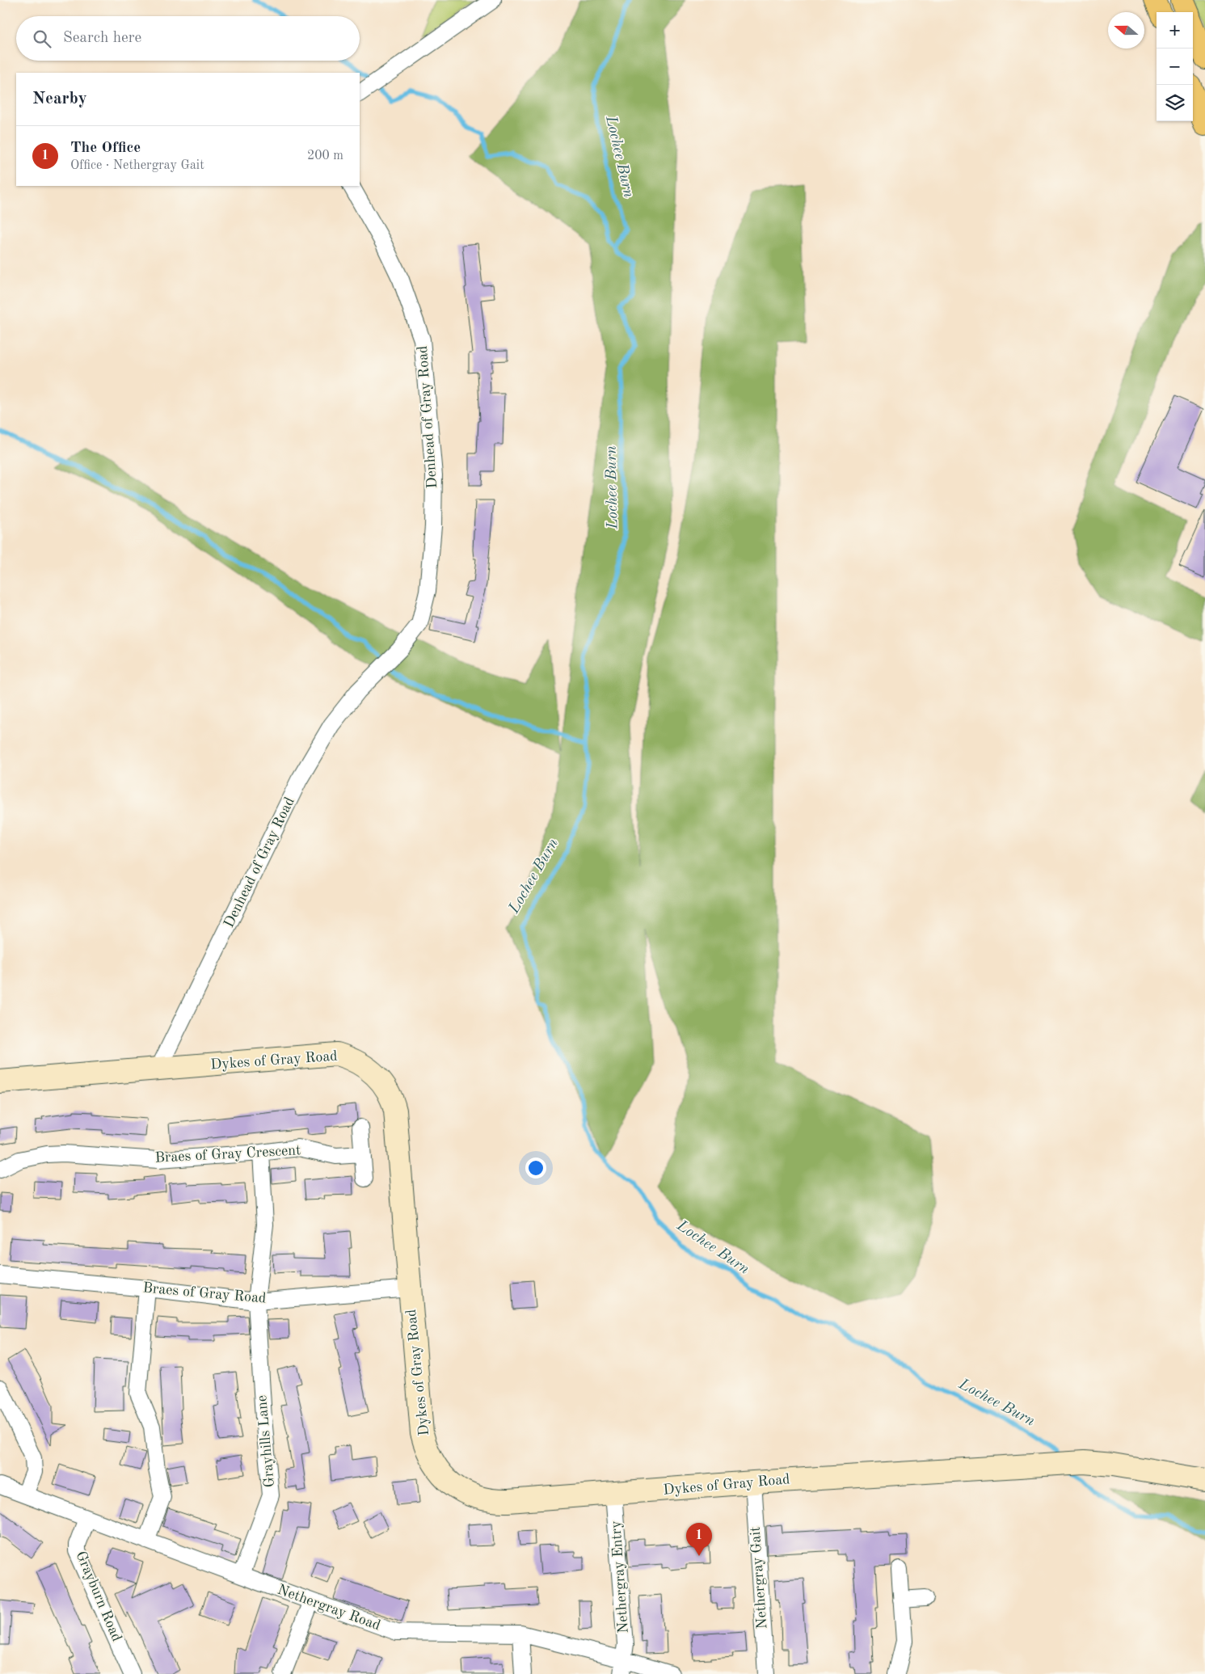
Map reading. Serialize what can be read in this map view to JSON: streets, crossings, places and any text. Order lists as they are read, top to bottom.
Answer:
{
  "streets": {
    "street": [
      "Denhead of Gray Road",
      "Dykes of Gray Road",
      "Braes of Gray Crescent",
      "Braes of Gray Road",
      "Grayhills Lane",
      "Nethergray Entry",
      "Nethergray Gait",
      "Grayburn Road",
      "Nethergray Road"
    ]
  },
  "crossings": [
    ["Denhead of Gray Road", "Dykes of Gray Road"],
    ["Dykes of Gray Road", "Braes of Gray Road"],
    ["Dykes of Gray Road", "Nethergray Entry"],
    ["Dykes of Gray Road", "Nethergray Gait"],
    ["Braes of Gray Crescent", "Grayhills Lane"],
    ["Braes of Gray Road", "Grayhills Lane"],
    ["Grayhills Lane", "Nethergray Road"],
    ["Nethergray Entry", "Nethergray Road"],
    ["Grayburn Road", "Nethergray Road"]
  ],
  "water": ["Lochee Burn"],
  "north": "left",
  "page": {
    "map_buttons": ["+", "−"],
    "search": "Search here",
    "heading": "Nearby",
    "list": [
      {
        "mark": "1",
        "name": "The Office",
        "note": "Office · Nethergray Gait",
        "value": "200 m"
      }
    ],
    "pins": "1"
  }
}
